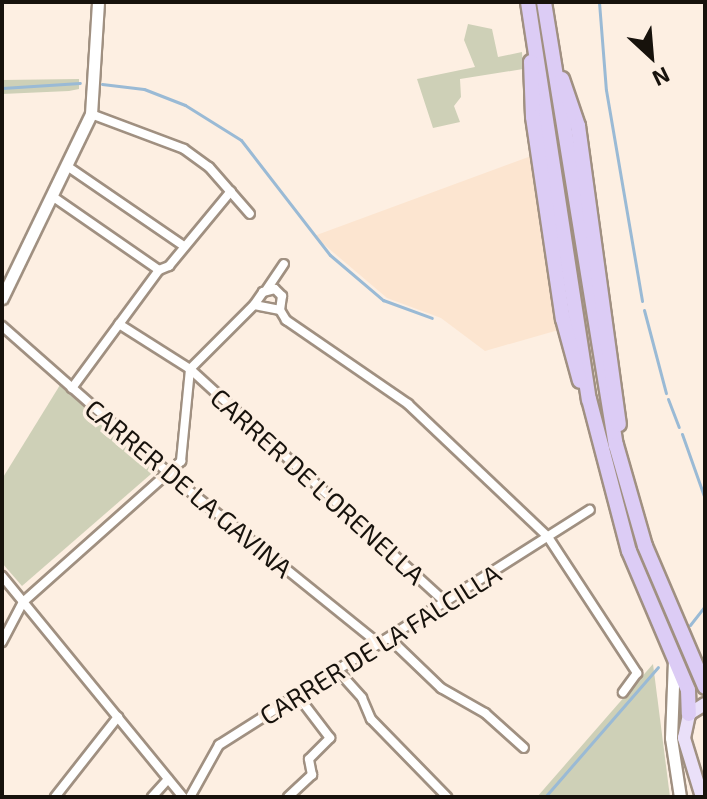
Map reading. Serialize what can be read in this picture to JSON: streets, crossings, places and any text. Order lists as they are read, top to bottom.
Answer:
{
  "streets": {
    "street": ["CARRER DE L'ORENELLA", "CARRER DE LA GAVINA", "CARRER DE LA FALCILLA"]
  },
  "crossings": [
    ["CARRER DE L'ORENELLA", "CARRER DE LA FALCILLA"],
    ["CARRER DE LA GAVINA", "CARRER DE LA FALCILLA"]
  ],
  "north": "bottom right"
}
